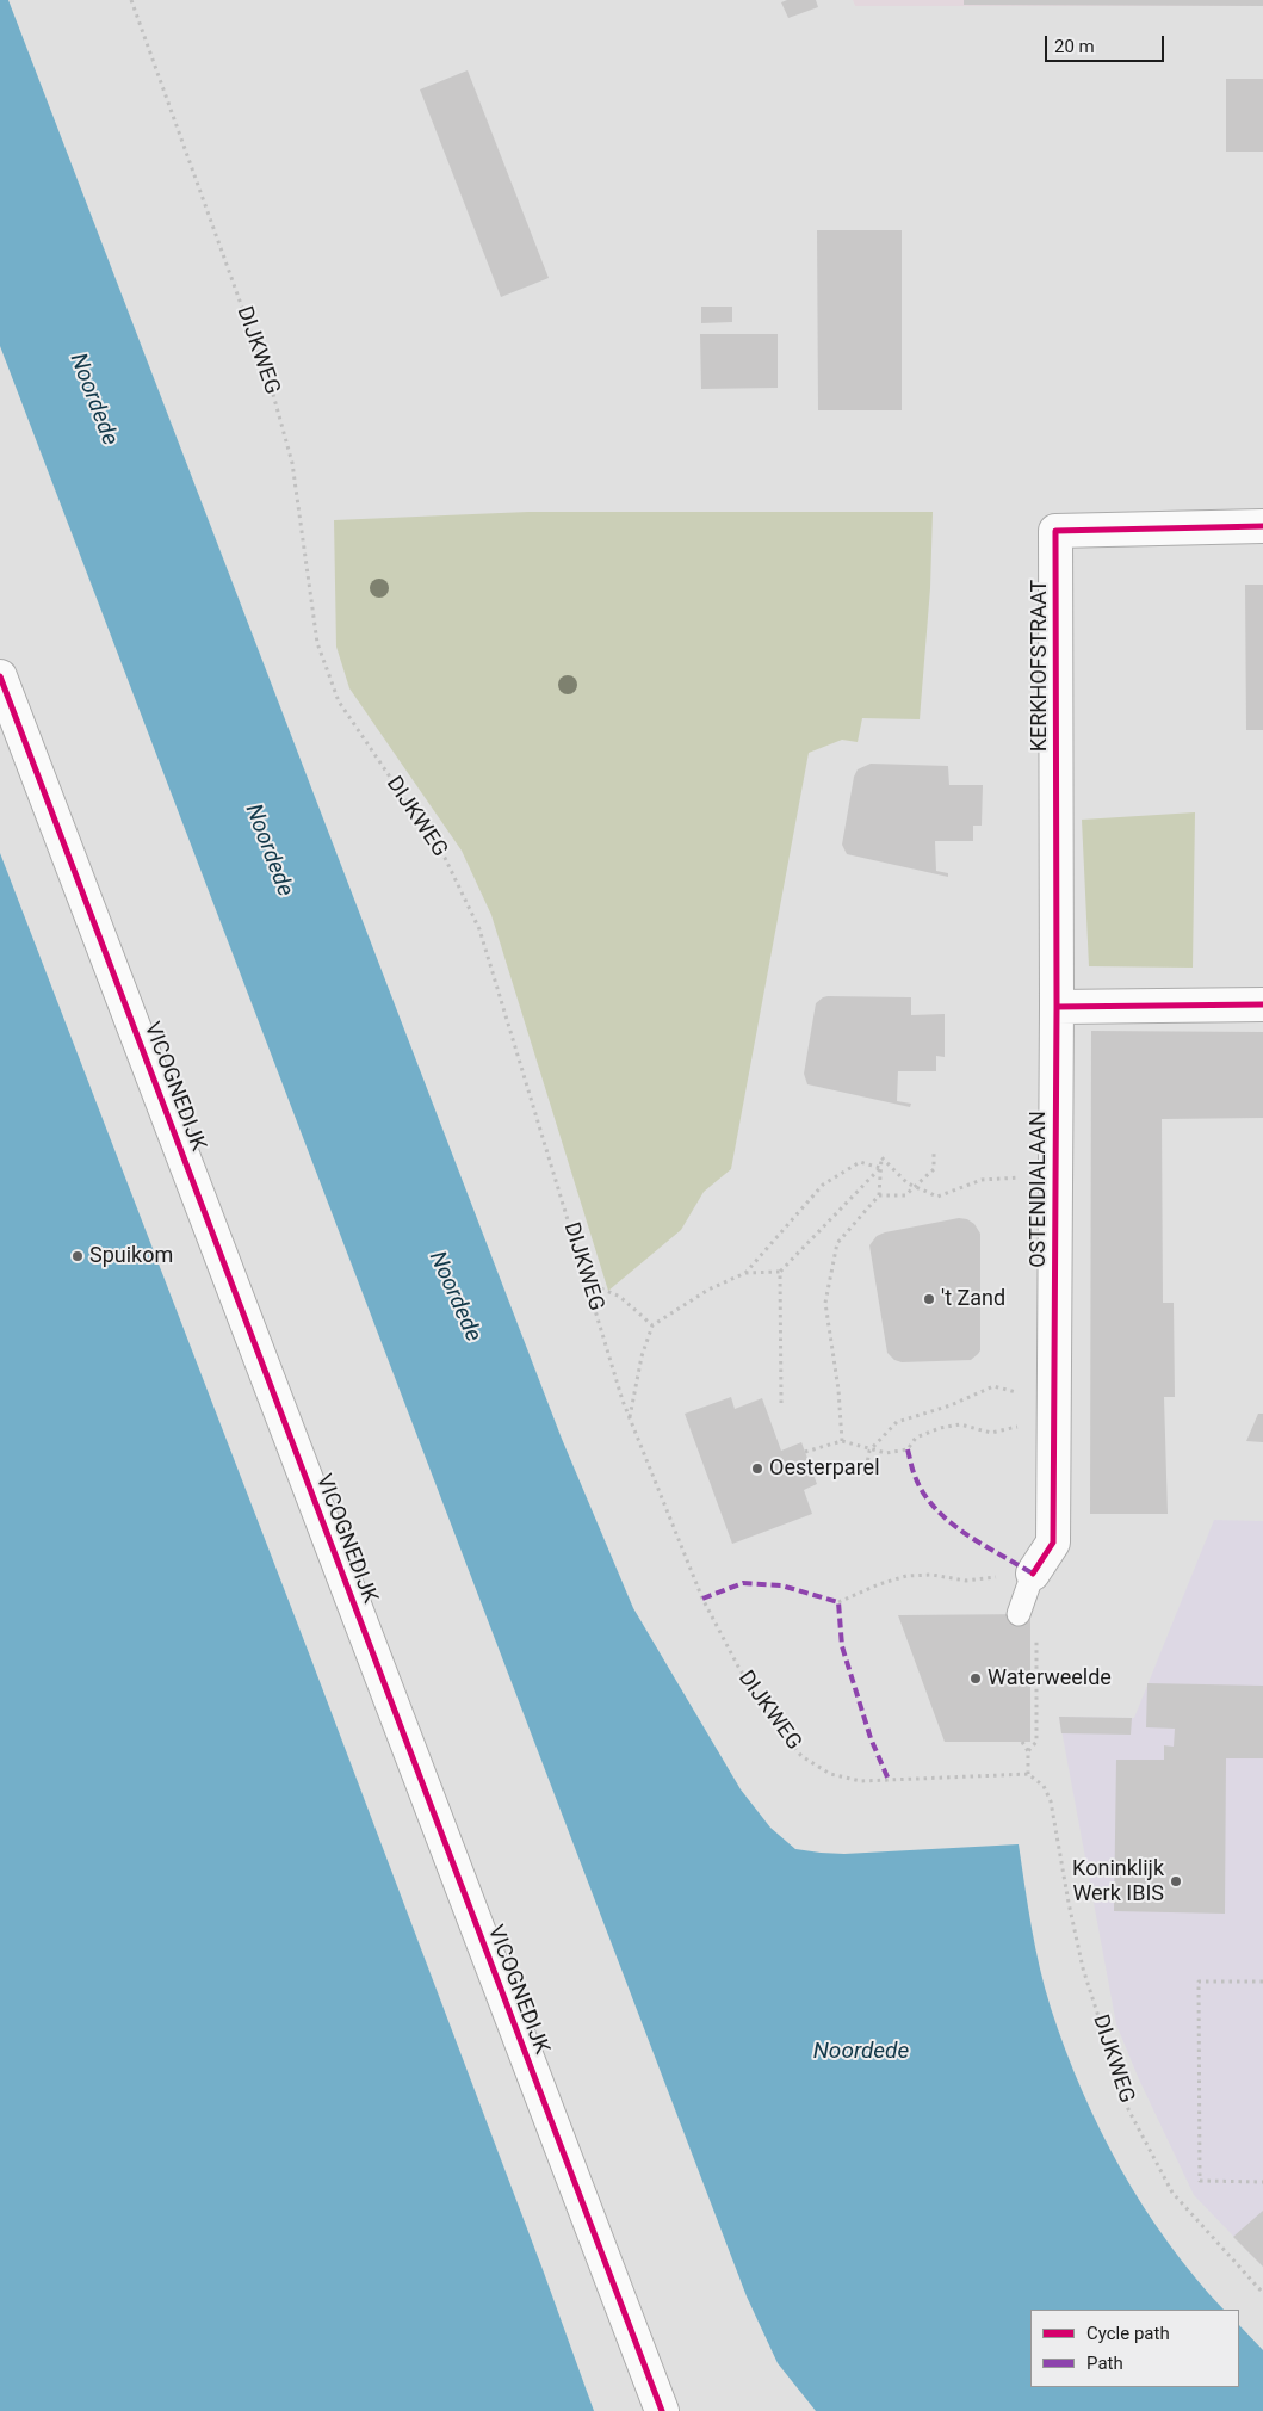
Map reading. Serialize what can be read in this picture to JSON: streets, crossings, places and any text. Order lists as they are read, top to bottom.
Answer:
{
  "streets": {
    "street": ["KERKHOFSTRAAT", "VICOGNEDIJK", "OSTENDIALAAN"],
    "path": ["DIJKWEG"]
  },
  "crossings": [
    ["KERKHOFSTRAAT", "OSTENDIALAAN"]
  ],
  "water": ["Noordede"],
  "places": [
    "Spuikom",
    "'t Zand",
    "Oesterparel",
    "Waterweelde",
    "Koninklijk Werk IBIS"
  ],
  "legend": ["Cycle path", "Path"],
  "scale_bar": "20 m"
}
